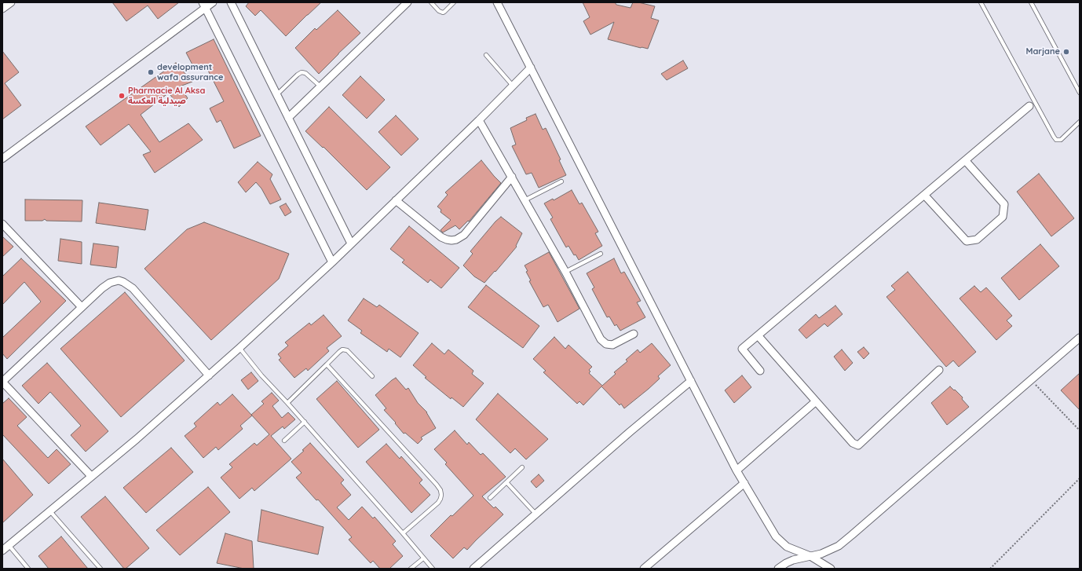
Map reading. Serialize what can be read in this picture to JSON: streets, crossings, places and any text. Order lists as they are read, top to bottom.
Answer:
{
  "places": ["Marjane", "development wafa assurance", "Pharmacie Al Aksa صيدلية العكسة"]
}
